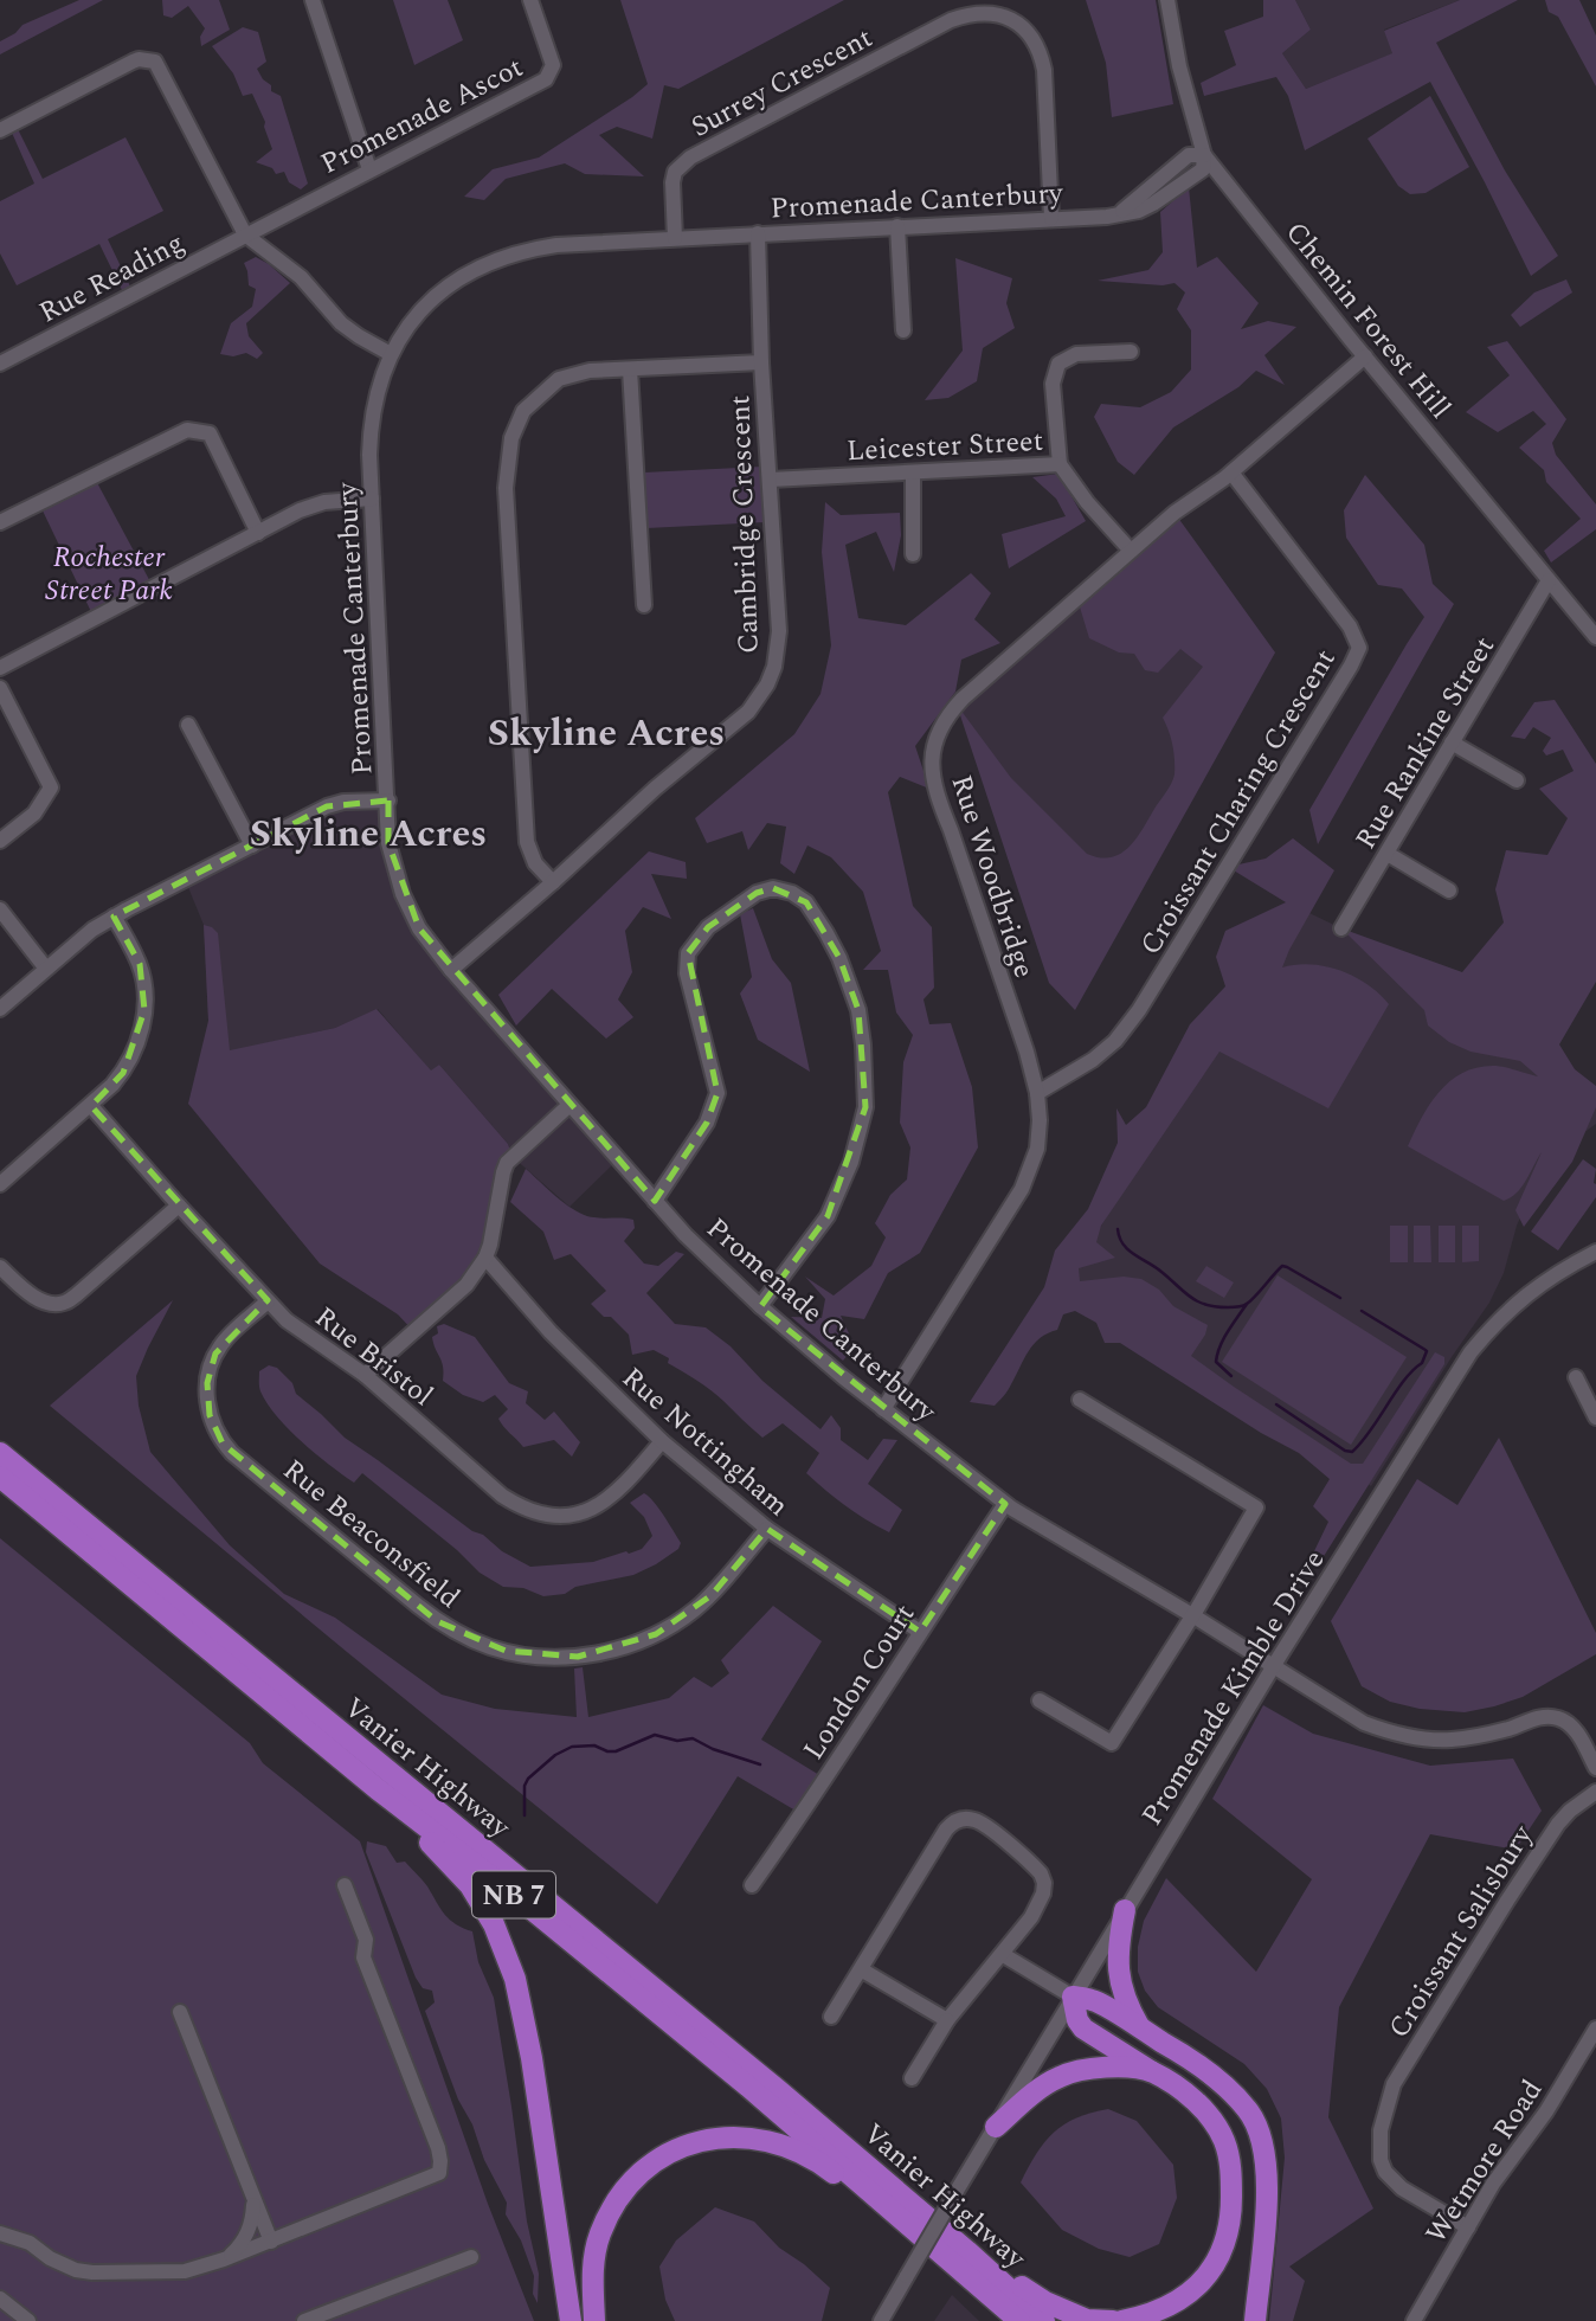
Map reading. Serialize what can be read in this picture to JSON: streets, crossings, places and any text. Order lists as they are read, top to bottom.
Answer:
{
  "streets": {
    "highway": ["Vanier Highway", "NB 7"],
    "street": [
      "Surrey Crescent",
      "Promenade Ascot",
      "Promenade Canterbury",
      "Rue Reading",
      "Chemin Forest Hill",
      "Leicester Street",
      "Cambridge Crescent",
      "Rue Rankine Street",
      "Croissant Charing Crescent",
      "Rue Woodbridge",
      "Rue Bristol",
      "Rue Nottingham",
      "Rue Beaconsfield",
      "London Court",
      "Promenade Kimble Drive",
      "Croissant Salisbury",
      "Wetmore Road"
    ]
  },
  "crossings": [
    ["Surrey Crescent", "Promenade Canterbury"],
    ["Promenade Ascot", "Rue Reading"],
    ["Promenade Canterbury", "Chemin Forest Hill"],
    ["Promenade Canterbury", "Cambridge Crescent"],
    ["Promenade Canterbury", "Rue Woodbridge"],
    ["Promenade Canterbury", "London Court"],
    ["Promenade Canterbury", "Promenade Kimble Drive"],
    ["Chemin Forest Hill", "Rue Rankine Street"],
    ["Chemin Forest Hill", "Rue Woodbridge"],
    ["Leicester Street", "Cambridge Crescent"],
    ["Leicester Street", "Rue Woodbridge"],
    ["Croissant Charing Crescent", "Rue Woodbridge"],
    ["Rue Bristol", "Rue Nottingham"],
    ["Rue Bristol", "Rue Beaconsfield"],
    ["Rue Nottingham", "Rue Beaconsfield"],
    ["Rue Nottingham", "London Court"],
    ["Croissant Salisbury", "Wetmore Road"]
  ],
  "districts": ["Skyline Acres", "Skyline Acres"],
  "parks": ["Rochester Street Park"]
}
